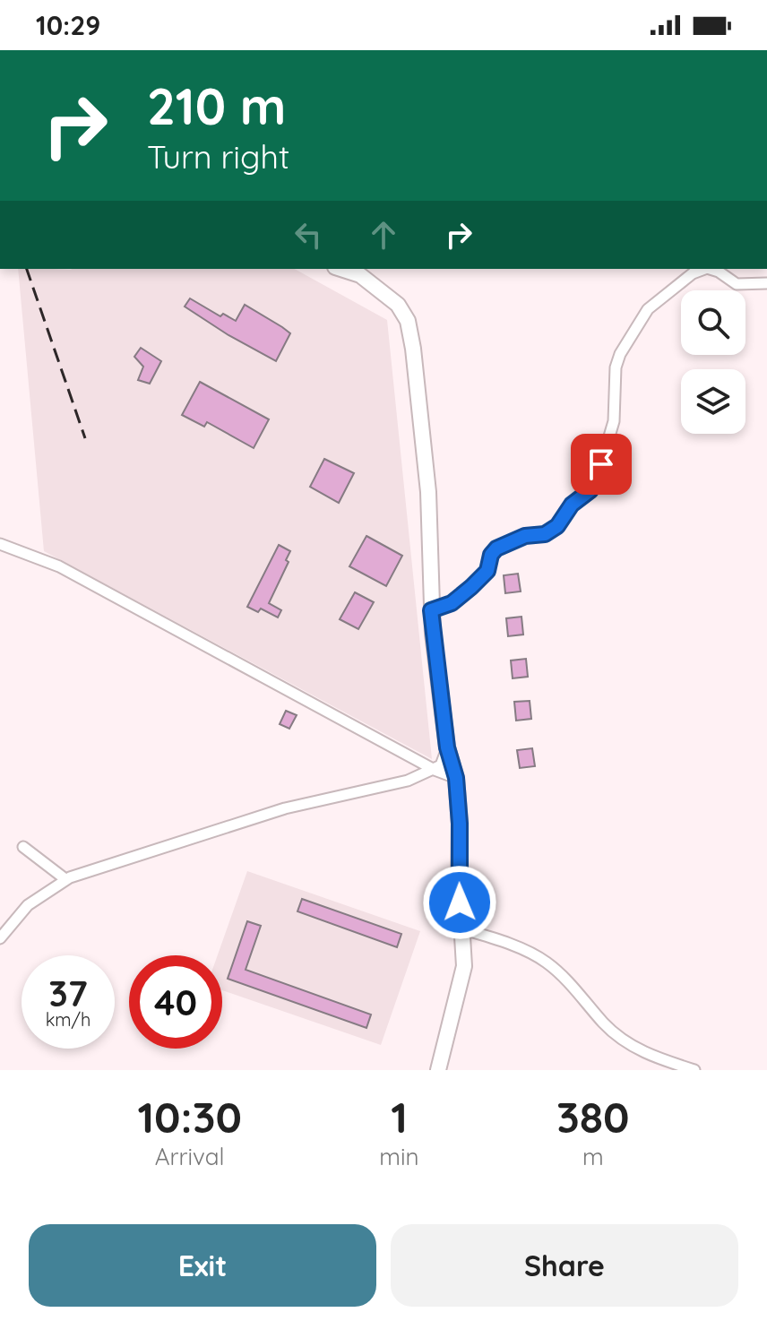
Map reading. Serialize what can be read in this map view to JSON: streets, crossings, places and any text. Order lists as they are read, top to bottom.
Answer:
{
  "page": {
    "status": "10:29",
    "turn": ["210 m", "Turn right"],
    "speed": "37 km/h",
    "limit": "40",
    "eta": [
      "10:30",
      "Arrival",
      "1",
      "min",
      "380",
      "m"
    ],
    "buttons": ["Exit", "Share"]
  }
}
